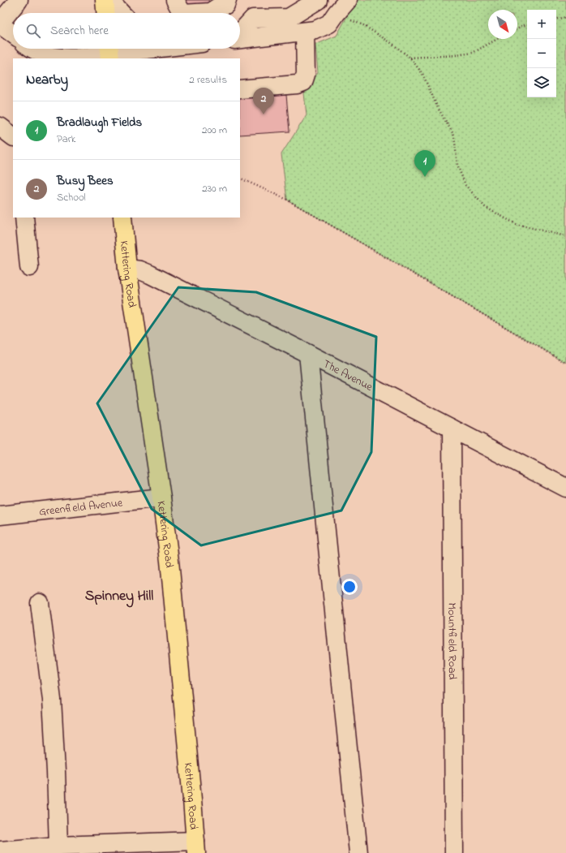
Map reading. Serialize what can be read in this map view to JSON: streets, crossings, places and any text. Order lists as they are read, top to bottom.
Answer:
{
  "streets": {
    "main road": ["Kettering Road"],
    "street": ["The Avenue", "Greenfield Avenue", "Mountfield Road"]
  },
  "crossings": [
    ["Kettering Road", "The Avenue"],
    ["Kettering Road", "Greenfield Avenue"],
    ["The Avenue", "Mountfield Road"]
  ],
  "districts": ["Spinney Hill"],
  "north": "bottom right",
  "page": {
    "map_buttons": ["+", "−"],
    "search": "Search here",
    "heading": ["Nearby", "2 results"],
    "pins": ["2", "1"],
    "list": [
      {
        "mark": "1",
        "name": "Bradlaugh Fields",
        "note": "Park",
        "value": "200 m"
      },
      {
        "mark": "2",
        "name": "Busy Bees",
        "note": "School",
        "value": "230 m"
      }
    ]
  }
}
